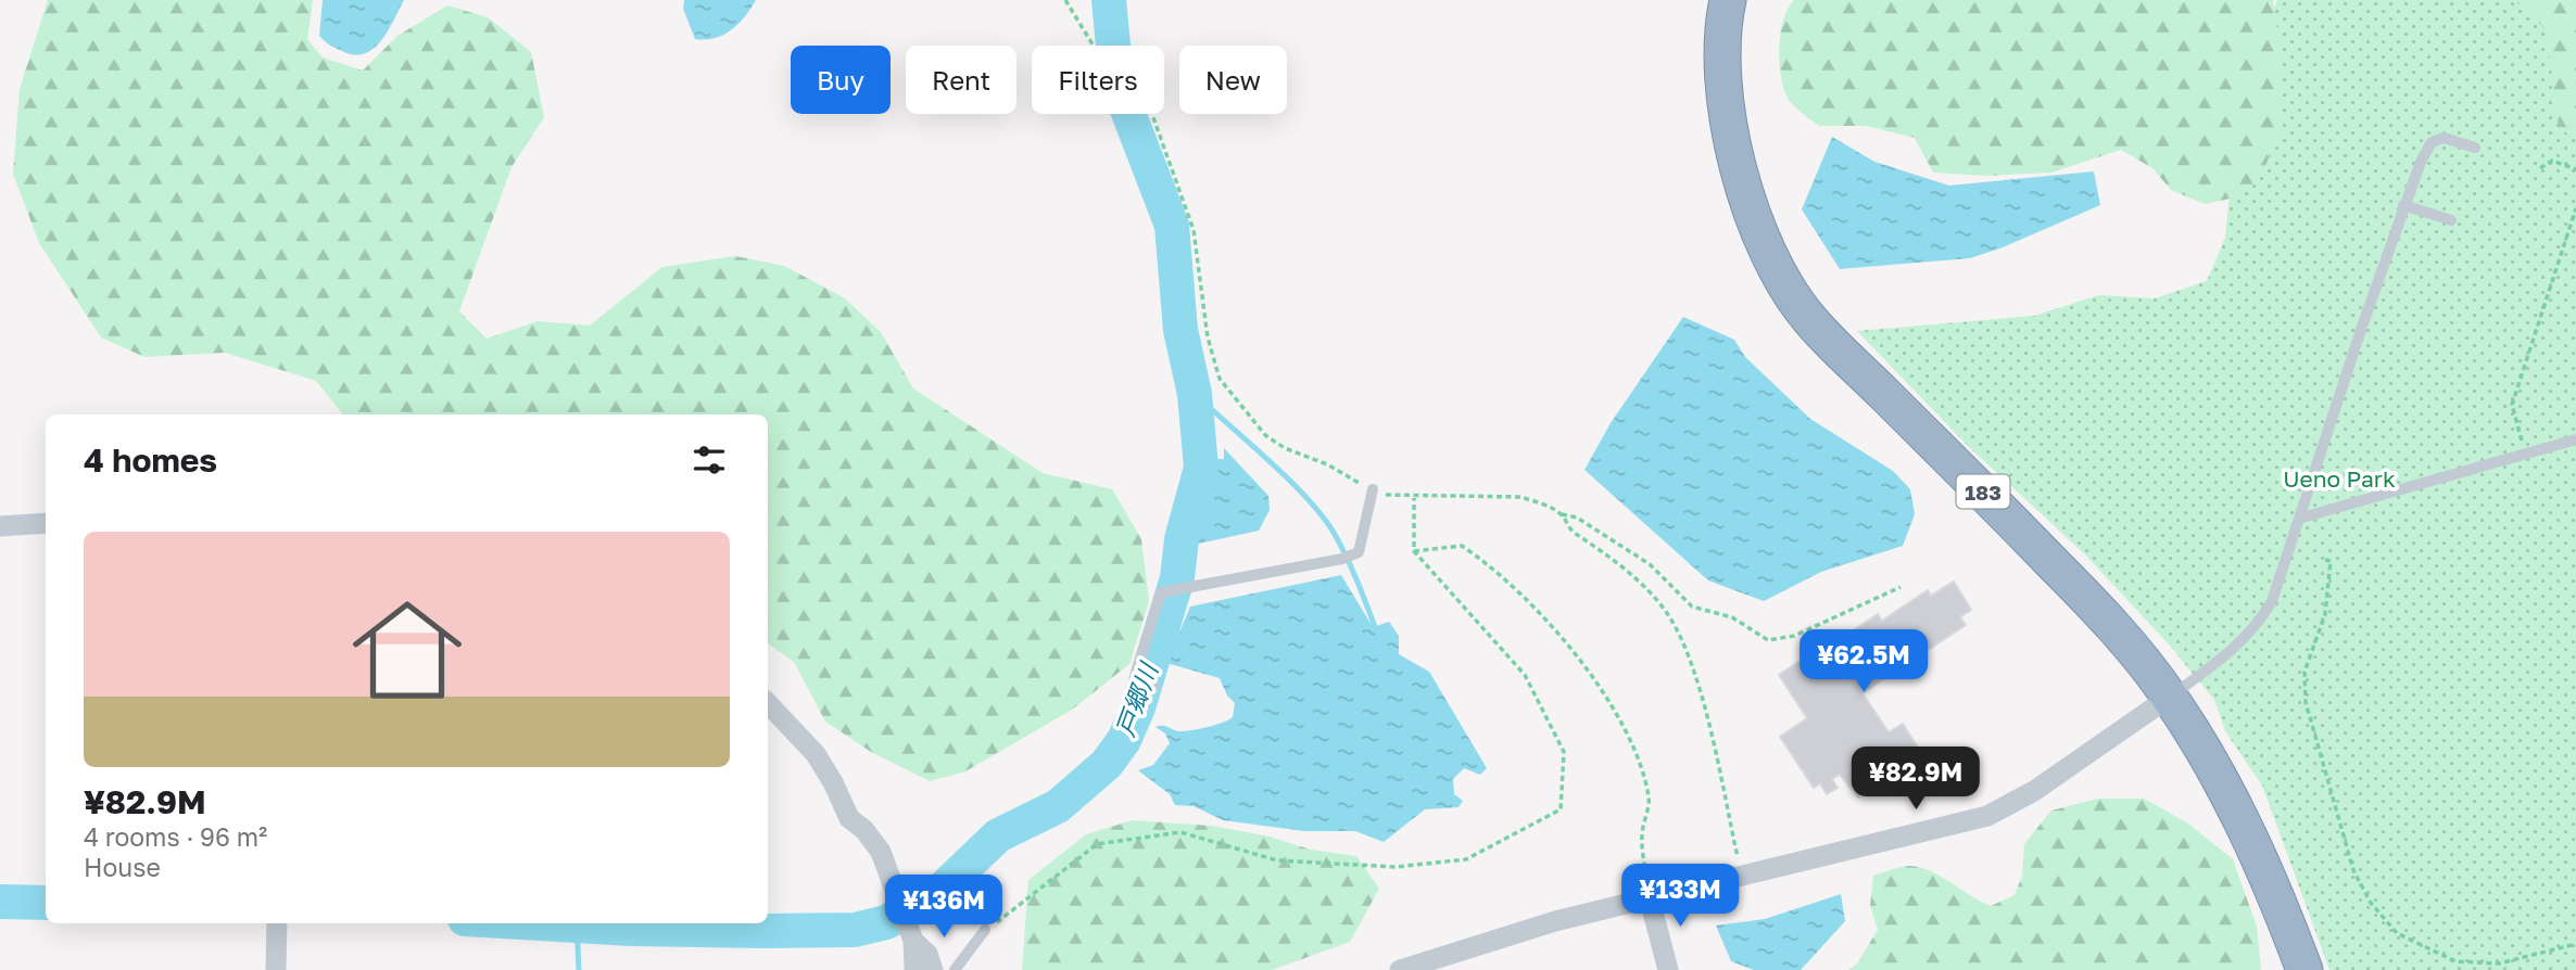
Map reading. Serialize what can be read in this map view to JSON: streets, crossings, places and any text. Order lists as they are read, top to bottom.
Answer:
{
  "streets": {
    "highway": ["183"]
  },
  "water": ["戸郷川"],
  "parks": ["Ueno Park"],
  "page": {
    "chip": [
      "Buy",
      "Rent",
      "Filters",
      "New"
    ],
    "heading": "4 homes",
    "list": [
      {
        "name": "¥82.9M",
        "note": "4 rooms · 96 m² · House"
      }
    ],
    "price": [
      "¥62.5M",
      "¥82.9M",
      "¥133M",
      "¥136M"
    ]
  }
}
